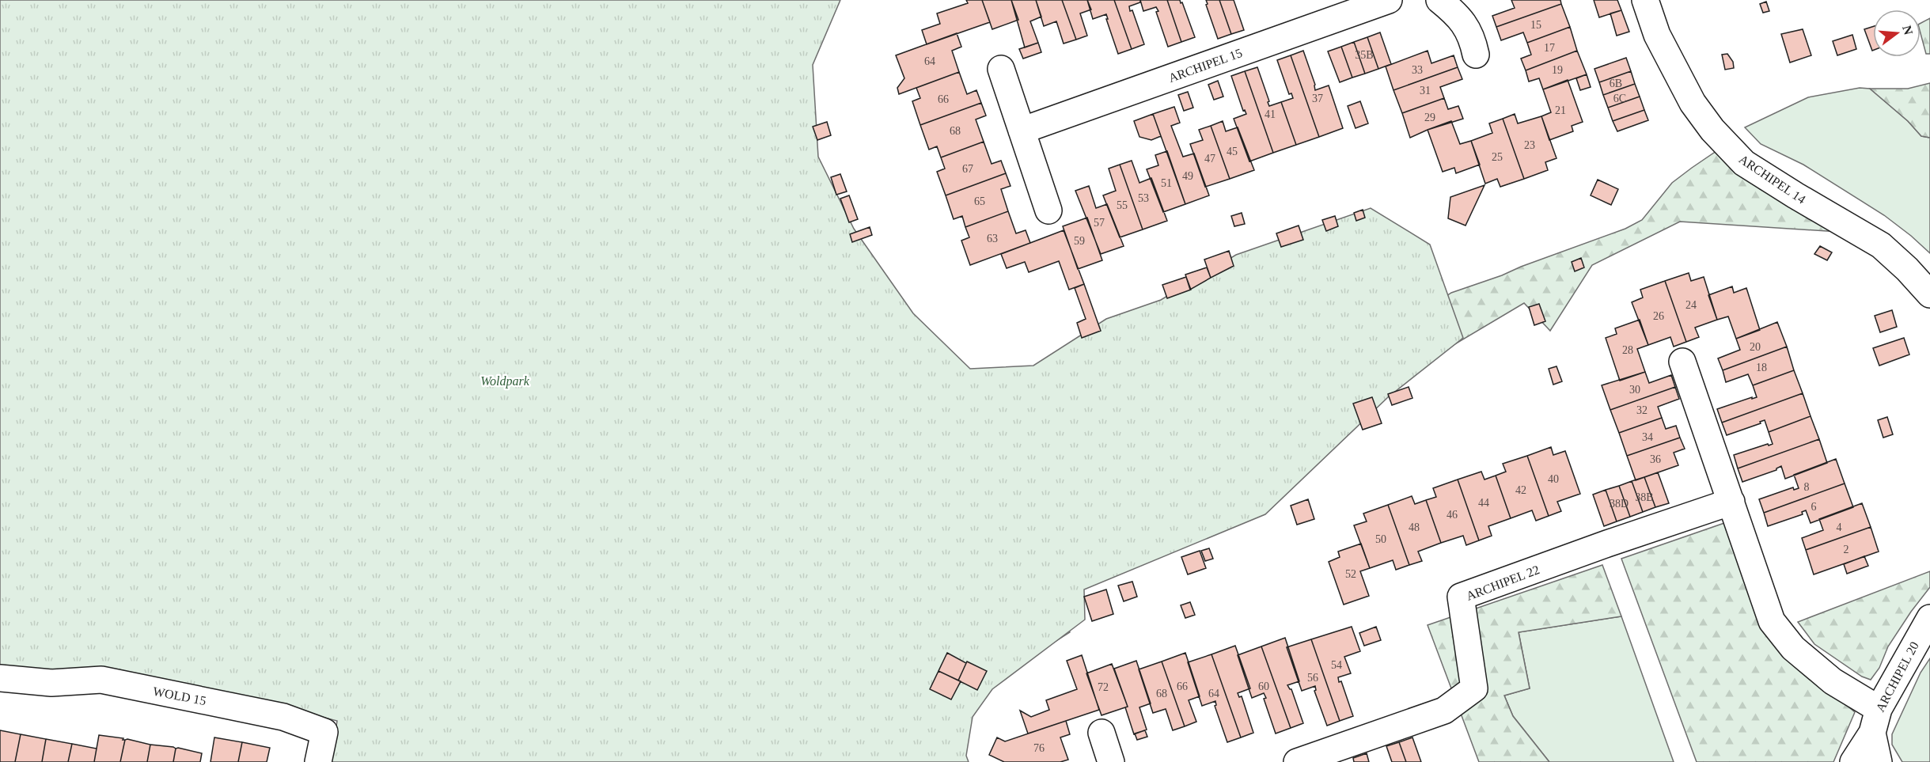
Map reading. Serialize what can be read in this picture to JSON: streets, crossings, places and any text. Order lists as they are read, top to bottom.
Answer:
{
  "streets": {
    "street": [
      "ARCHIPEL 15",
      "ARCHIPEL 14",
      "ARCHIPEL 22",
      "ARCHIPEL 20",
      "WOLD 15"
    ]
  },
  "parks": ["Woldpark"],
  "house_numbers": [
    "15",
    "17",
    "35B",
    "64",
    "33",
    "19",
    "6B",
    "31",
    "37",
    "6C",
    "66",
    "21",
    "41",
    "29",
    "68",
    "23",
    "45",
    "25",
    "47",
    "67",
    "49",
    "51",
    "53",
    "65",
    "55",
    "57",
    "63",
    "59",
    "24",
    "26",
    "20",
    "28",
    "18",
    "30",
    "32",
    "34",
    "36",
    "40",
    "8",
    "42",
    "38B",
    "44",
    "38D",
    "6",
    "46",
    "48",
    "4",
    "50",
    "2",
    "52",
    "54",
    "56",
    "66",
    "60",
    "72",
    "68",
    "64",
    "76"
  ],
  "north": "right"
}
